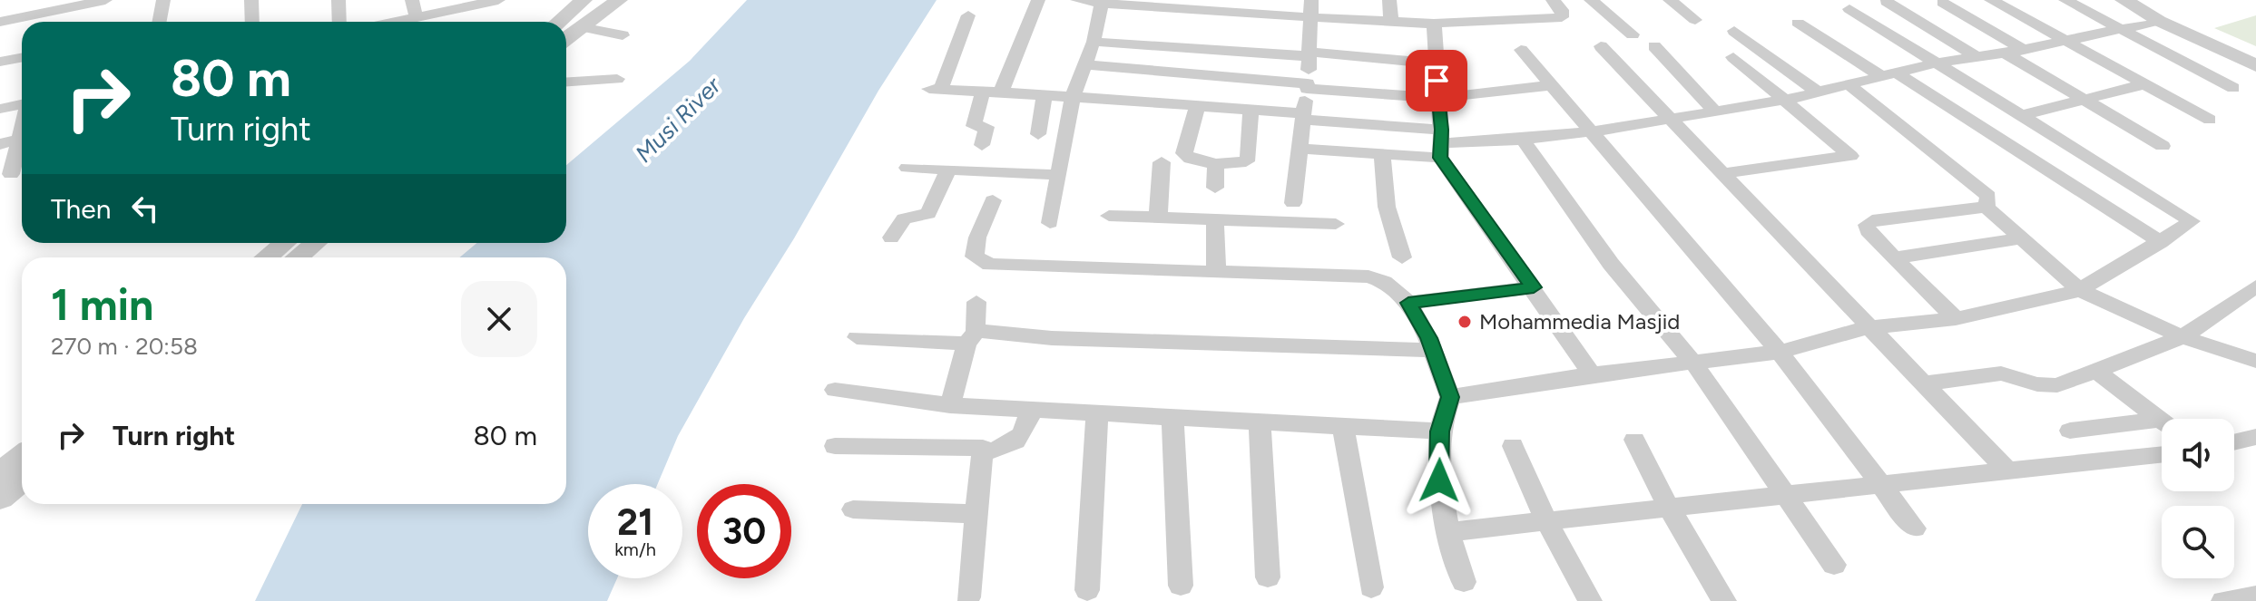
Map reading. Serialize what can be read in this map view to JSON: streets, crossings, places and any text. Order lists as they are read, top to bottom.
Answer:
{
  "water": ["Musi River"],
  "places": ["Mohammedia Masjid"],
  "page": {
    "turn": ["80 m", "Turn right"],
    "then": "Then",
    "heading": ["1 min", "270 m · 20:58"],
    "list": [
      {
        "name": "Turn right",
        "value": "80 m"
      }
    ],
    "speed": "21 km/h",
    "limit": "30"
  }
}
